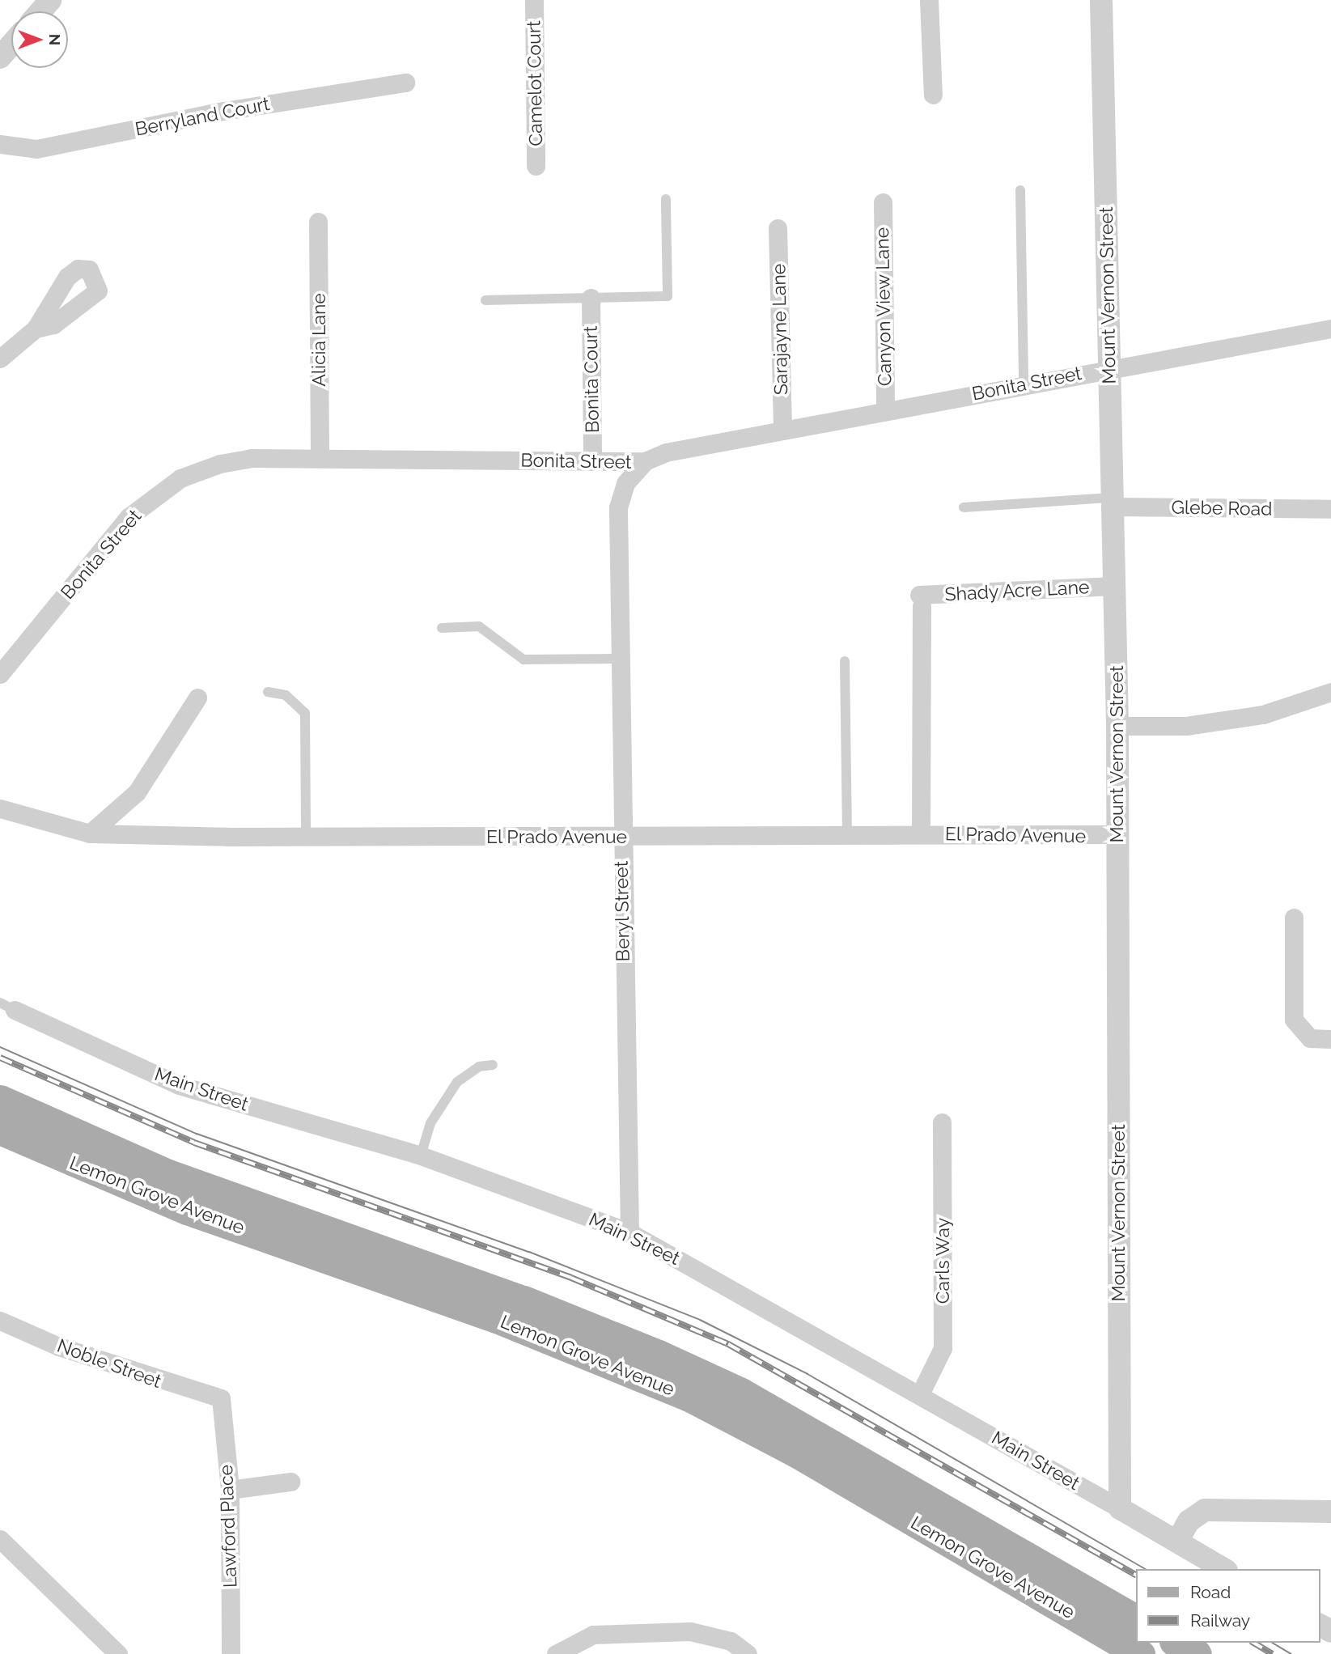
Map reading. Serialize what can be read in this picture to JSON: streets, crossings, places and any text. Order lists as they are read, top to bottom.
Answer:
{
  "streets": {
    "main road": ["Lemon Grove Avenue"],
    "street": [
      "Camelot Court",
      "Berryland Court",
      "Mount Vernon Street",
      "Canyon View Lane",
      "Sarajayne Lane",
      "Alicia Lane",
      "Bonita Court",
      "Bonita Street",
      "Glebe Road",
      "Shady Acre Lane",
      "El Prado Avenue",
      "Beryl Street",
      "Main Street",
      "Carls Way",
      "Noble Street",
      "Lawford Place"
    ]
  },
  "crossings": [
    ["Mount Vernon Street", "Bonita Street"],
    ["Mount Vernon Street", "Glebe Road"],
    ["Mount Vernon Street", "Shady Acre Lane"],
    ["Mount Vernon Street", "El Prado Avenue"],
    ["Mount Vernon Street", "Main Street"],
    ["Canyon View Lane", "Bonita Street"],
    ["Sarajayne Lane", "Bonita Street"],
    ["Alicia Lane", "Bonita Street"],
    ["Bonita Court", "Bonita Street"],
    ["Bonita Street", "Beryl Street"],
    ["Shady Acre Lane", "El Prado Avenue"],
    ["El Prado Avenue", "Beryl Street"],
    ["Beryl Street", "Main Street"],
    ["Main Street", "Carls Way"],
    ["Noble Street", "Lawford Place"]
  ],
  "legend": ["Road", "Railway"],
  "north": "right"
}
